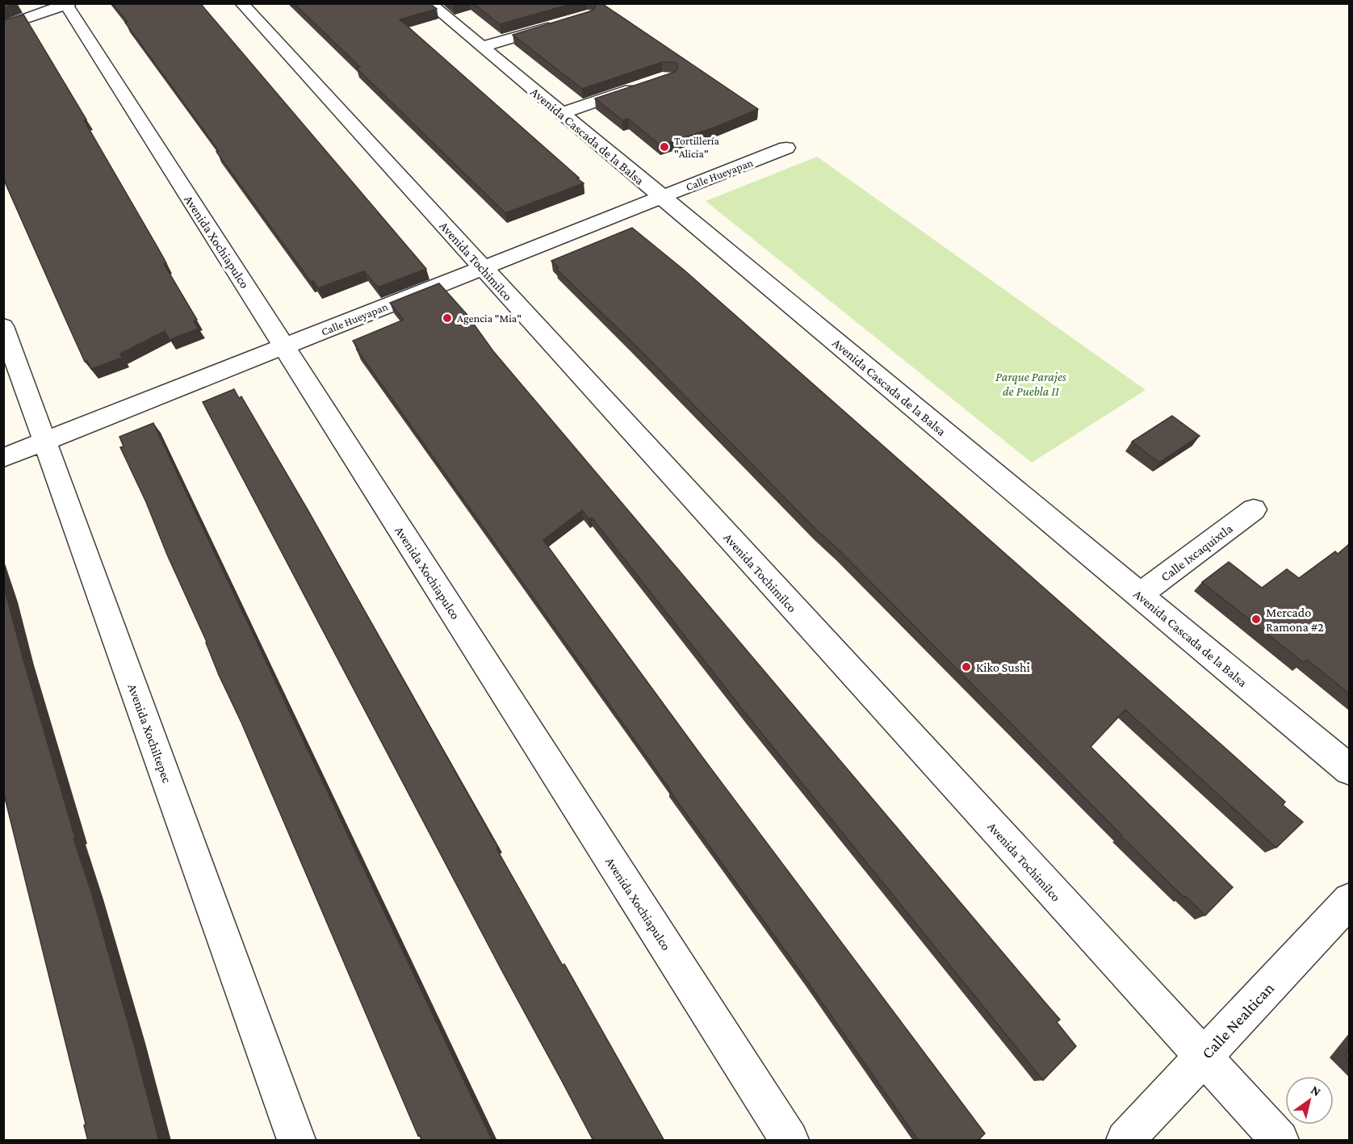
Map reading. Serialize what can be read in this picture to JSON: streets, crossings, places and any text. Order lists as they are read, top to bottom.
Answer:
{
  "streets": {
    "street": [
      "Avenida Cascada de la Balsa",
      "Calle Hueyapan",
      "Avenida Xochiapulco",
      "Avenida Tochimilco",
      "Calle Ixcaquixtla",
      "Avenida Xochiltepec",
      "Calle Nealtican"
    ]
  },
  "crossings": [
    ["Avenida Cascada de la Balsa", "Calle Hueyapan"],
    ["Avenida Cascada de la Balsa", "Calle Ixcaquixtla"],
    ["Calle Hueyapan", "Avenida Xochiapulco"],
    ["Calle Hueyapan", "Avenida Tochimilco"],
    ["Calle Hueyapan", "Avenida Xochiltepec"],
    ["Avenida Tochimilco", "Calle Nealtican"]
  ],
  "parks": ["Parque Parajes de Puebla II"],
  "places": [
    "Tortillería \"Alicia\"",
    "Agencia \"Mia\"",
    "Mercado Ramona #2",
    "Kiko Sushi"
  ],
  "north": "top right"
}
